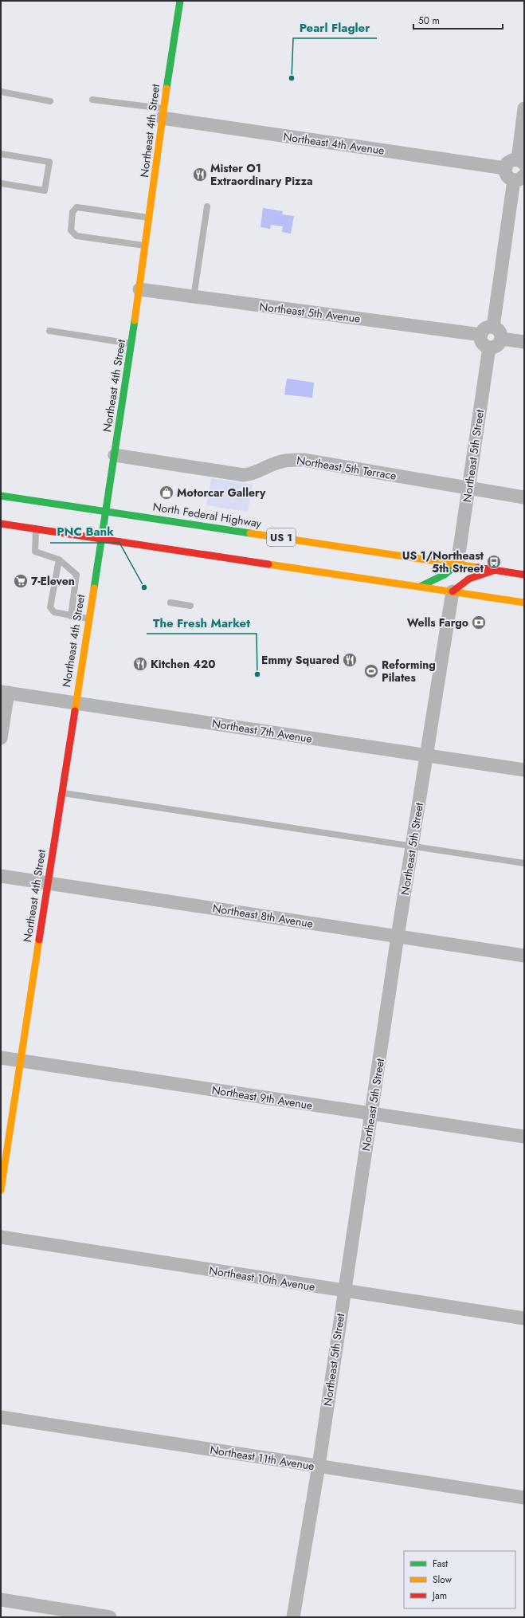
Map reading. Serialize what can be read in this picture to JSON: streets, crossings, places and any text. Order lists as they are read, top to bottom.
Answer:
{
  "streets": {
    "street": [
      "Northeast 4th Street",
      "Northeast 4th Avenue",
      "Northeast 5th Avenue",
      "Northeast 5th Street",
      "Northeast 5th Terrace",
      "North Federal Highway",
      "US 1",
      "Northeast 7th Avenue",
      "Northeast 8th Avenue",
      "Northeast 9th Avenue",
      "Northeast 10th Avenue",
      "Northeast 11th Avenue"
    ]
  },
  "crossings": [
    ["Northeast 4th Street", "Northeast 4th Avenue"],
    ["Northeast 4th Street", "Northeast 5th Avenue"],
    ["Northeast 4th Street", "Northeast 5th Terrace"],
    ["Northeast 4th Street", "North Federal Highway"],
    ["Northeast 4th Street", "Northeast 7th Avenue"],
    ["Northeast 4th Street", "Northeast 8th Avenue"],
    ["Northeast 4th Street", "Northeast 9th Avenue"],
    ["Northeast 5th Avenue", "Northeast 5th Street"],
    ["Northeast 5th Street", "Northeast 5th Terrace"],
    ["Northeast 5th Street", "North Federal Highway"],
    ["Northeast 5th Street", "Northeast 7th Avenue"],
    ["Northeast 5th Street", "Northeast 8th Avenue"],
    ["Northeast 5th Street", "Northeast 9th Avenue"],
    ["Northeast 5th Street", "Northeast 10th Avenue"],
    ["Northeast 5th Street", "Northeast 11th Avenue"]
  ],
  "places": {
    "other": ["Pearl Flagler", "PNC Bank", "The Fresh Market"],
    "restaurant": ["Mister O1 Extraordinary Pizza", "Emmy Squared", "Kitchen 420"],
    "shop": ["Motorcar Gallery"],
    "bus stop": ["US 1/Northeast 5th Street"],
    "supermarket": ["7-Eleven"],
    "bank": ["Wells Fargo"],
    "sports": ["Reforming Pilates"]
  },
  "legend": ["Fast", "Slow", "Jam"],
  "scale_bar": "50 m"
}
